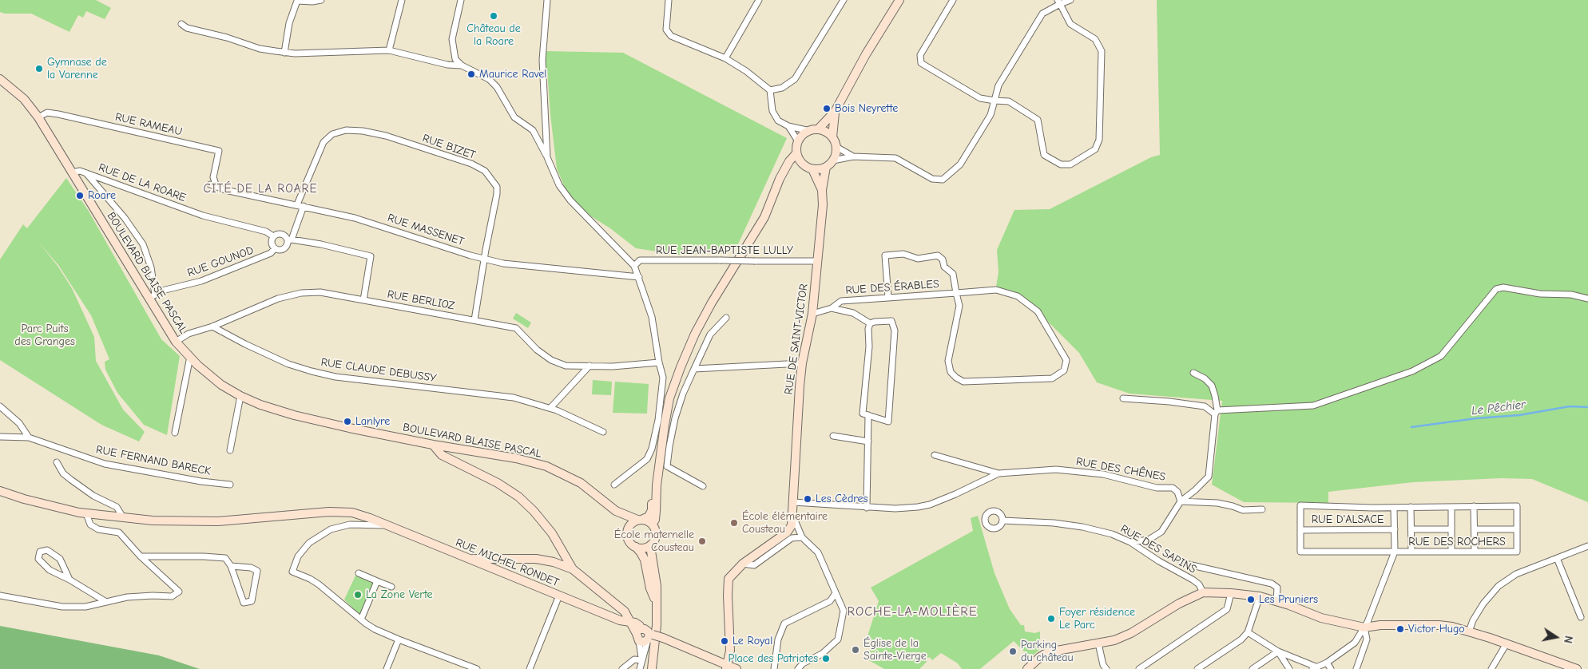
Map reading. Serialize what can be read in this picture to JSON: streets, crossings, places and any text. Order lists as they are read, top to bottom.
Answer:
{
  "streets": {
    "main road": ["BOULEVARD BLAISE PASCAL", "RUE DE SAINT-VICTOR", "RUE MICHEL RONDET"],
    "street": [
      "RUE RAMEAU",
      "RUE BIZET",
      "RUE DE LA ROARE",
      "RUE MASSENET",
      "RUE JEAN-BAPTISTE LULLY",
      "RUE GOUNOD",
      "RUE DES ÉRABLES",
      "RUE BERLIOZ",
      "RUE CLAUDE DEBUSSY",
      "RUE FERNAND BARECK",
      "RUE DES CHÊNES",
      "RUE D'ALSACE",
      "RUE DES ROCHERS",
      "RUE DES SAPINS"
    ]
  },
  "crossings": [
    ["RUE RAMEAU", "RUE MASSENET"],
    ["RUE RAMEAU", "BOULEVARD BLAISE PASCAL"],
    ["RUE BIZET", "RUE DE LA ROARE"],
    ["RUE BIZET", "RUE MASSENET"],
    ["RUE BIZET", "RUE GOUNOD"],
    ["RUE BIZET", "RUE BERLIOZ"],
    ["RUE DE LA ROARE", "RUE GOUNOD"],
    ["RUE DE LA ROARE", "BOULEVARD BLAISE PASCAL"],
    ["RUE DE LA ROARE", "RUE BERLIOZ"],
    ["RUE JEAN-BAPTISTE LULLY", "RUE DE SAINT-VICTOR"],
    ["RUE GOUNOD", "BOULEVARD BLAISE PASCAL"],
    ["BOULEVARD BLAISE PASCAL", "RUE BERLIOZ"],
    ["RUE DES ÉRABLES", "RUE DE SAINT-VICTOR"],
    ["RUE BERLIOZ", "RUE CLAUDE DEBUSSY"],
    ["RUE DE SAINT-VICTOR", "RUE DES CHÊNES"],
    ["RUE D'ALSACE", "RUE DES ROCHERS"]
  ],
  "districts": ["CITÉ DE LA ROARE", "ROCHE-LA-MOLIÈRE"],
  "water": ["Le Pêchier"],
  "parks": ["Parc Puits des Granges"],
  "places": [
    "Château de la Roare",
    "Gymnase de la Varenne",
    "Maurice Ravel",
    "Bois Neyrette",
    "Roare",
    "Lanlyre",
    "Les Cèdres",
    "École élémentaire Cousteau",
    "École maternelle Cousteau",
    "La Zone Verte",
    "Les Pruniers",
    "Foyer résidence Le Parc",
    "Victor Hugo",
    "Le Royal",
    "Église de la Sainte-Vierge",
    "Parking du château",
    "Place des Patriotes"
  ],
  "north": "right"
}
